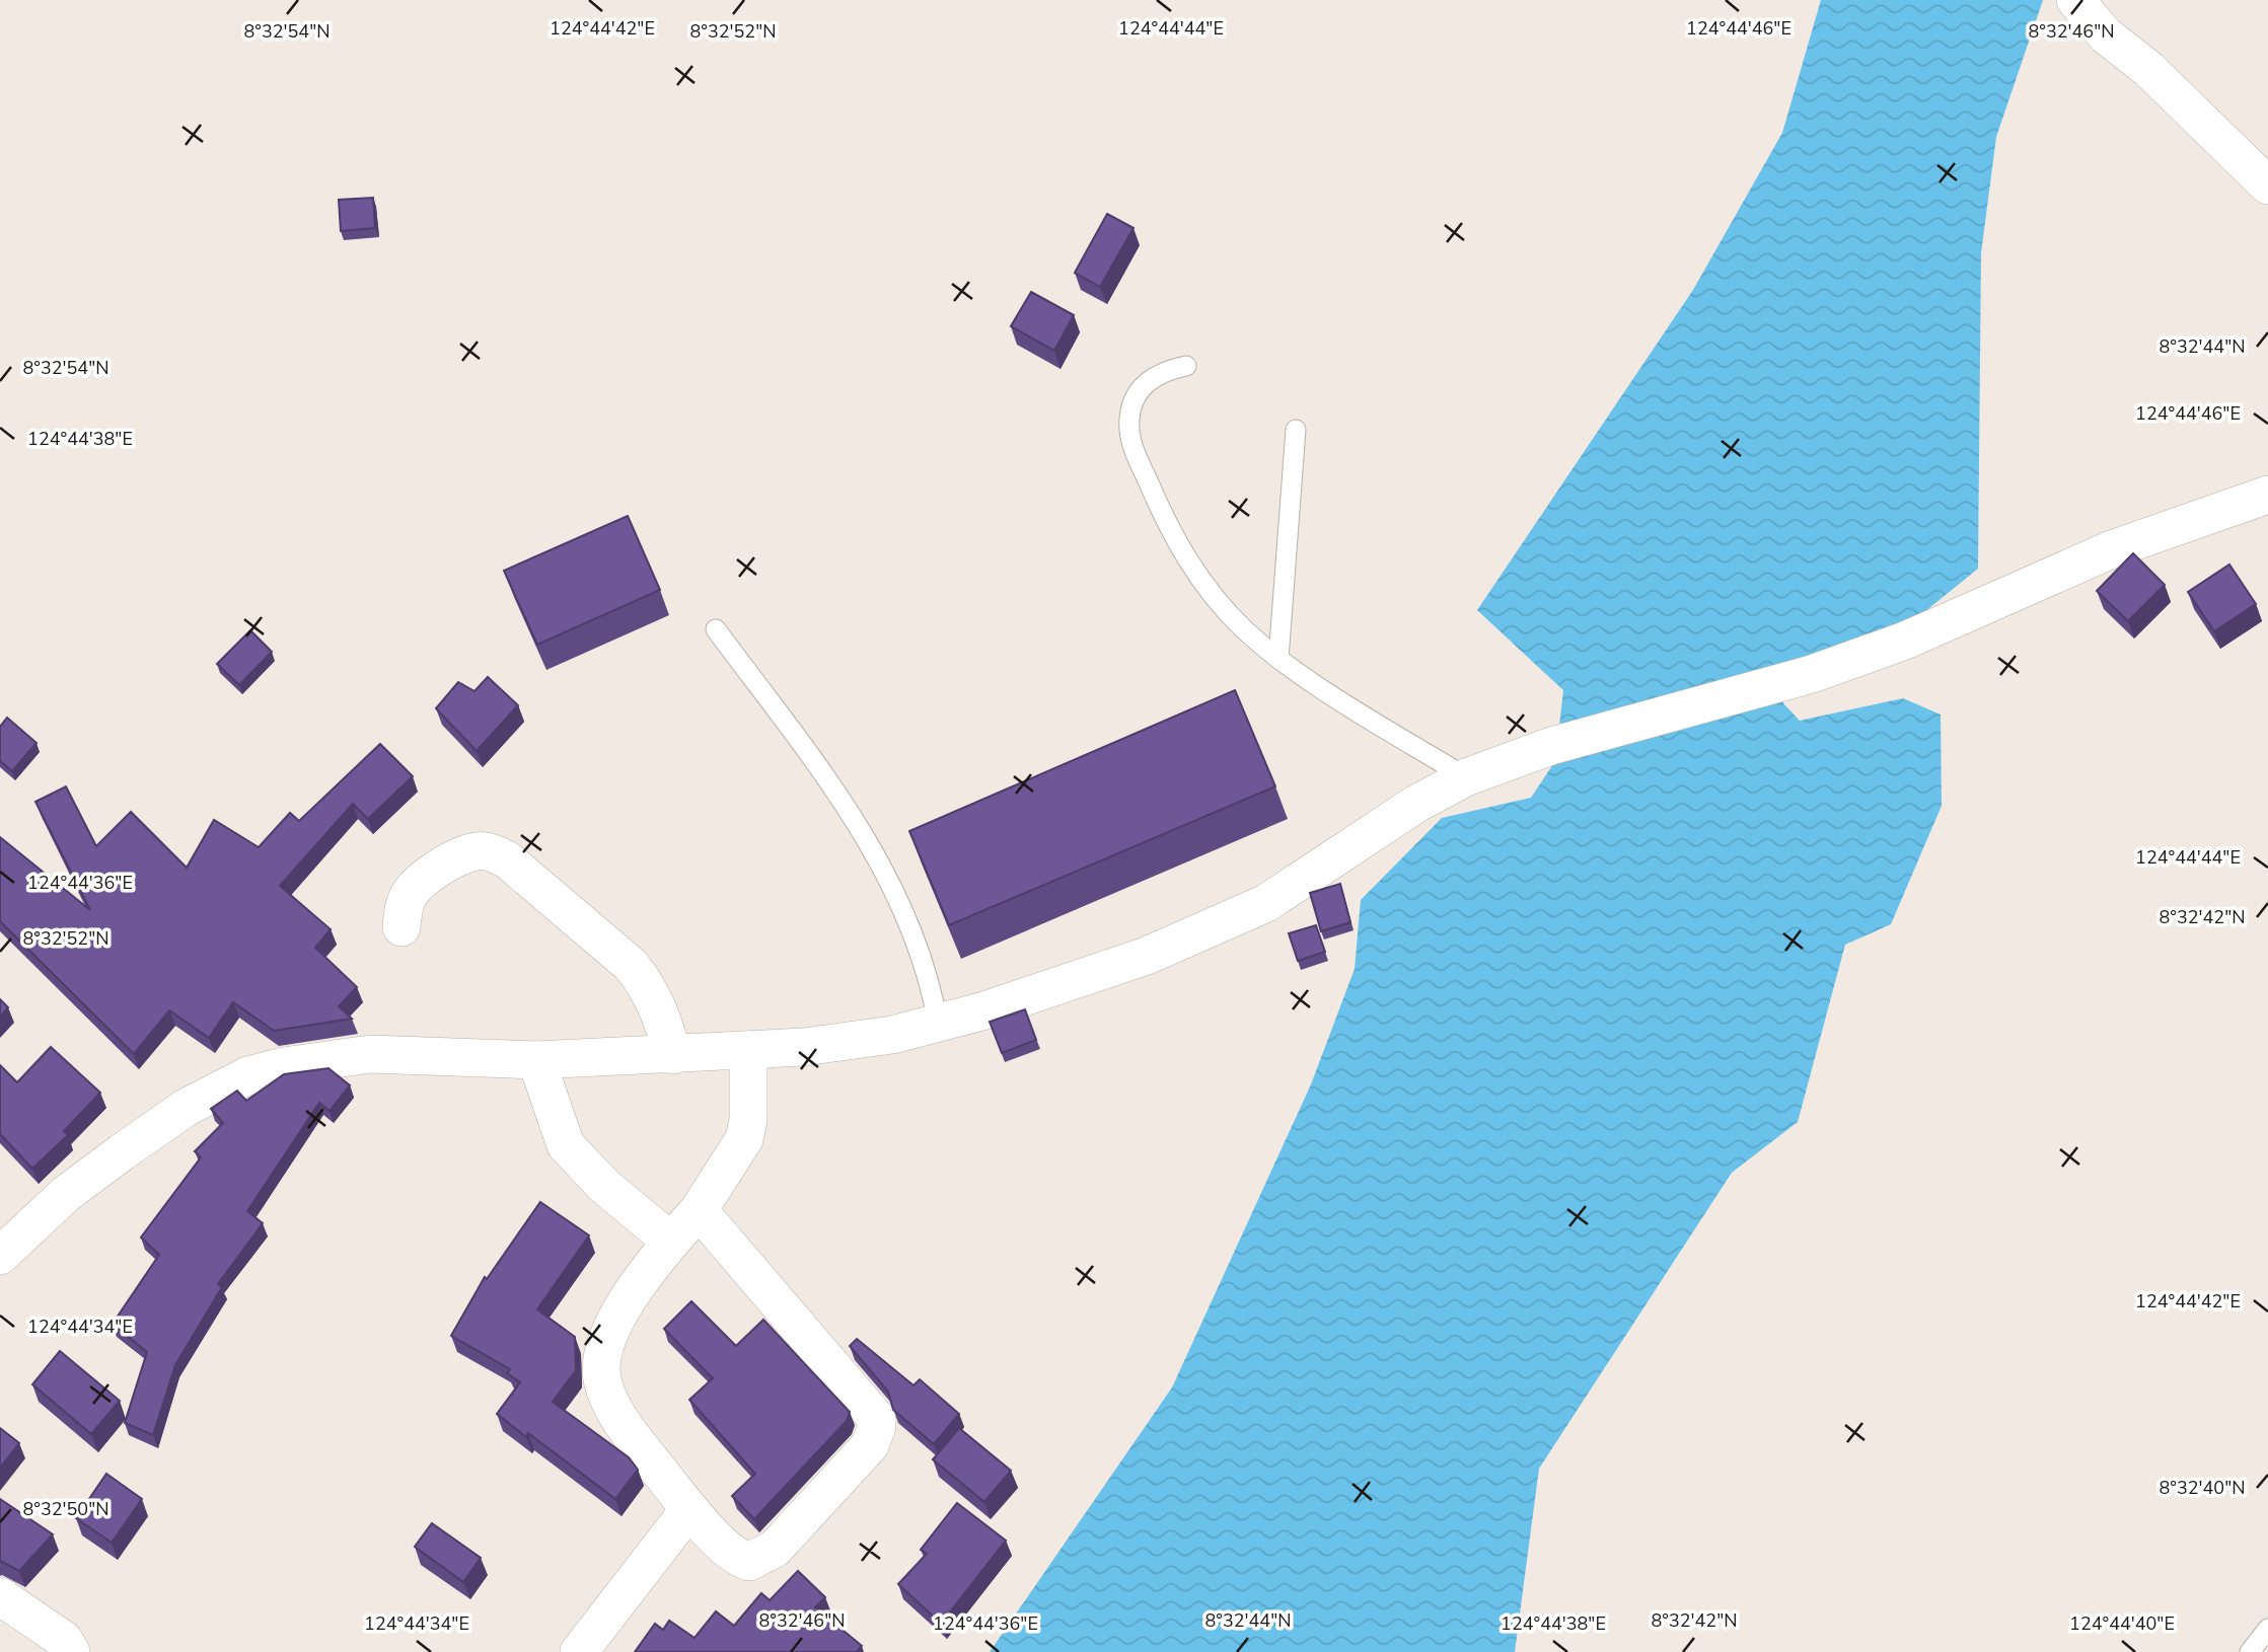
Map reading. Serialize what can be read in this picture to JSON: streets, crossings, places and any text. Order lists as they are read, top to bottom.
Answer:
{
  "coordinates": [
    "124°44'42\"E",
    "124°44'44\"E",
    "124°44'46\"E",
    "8°32'54\"N",
    "8°32'52\"N",
    "8°32'46\"N",
    "8°32'44\"N",
    "124°44'38\"E",
    "124°44'36\"E",
    "8°32'42\"N",
    "124°44'34\"E",
    "8°32'40\"N",
    "8°32'50\"N",
    "124°44'40\"E"
  ]
}
